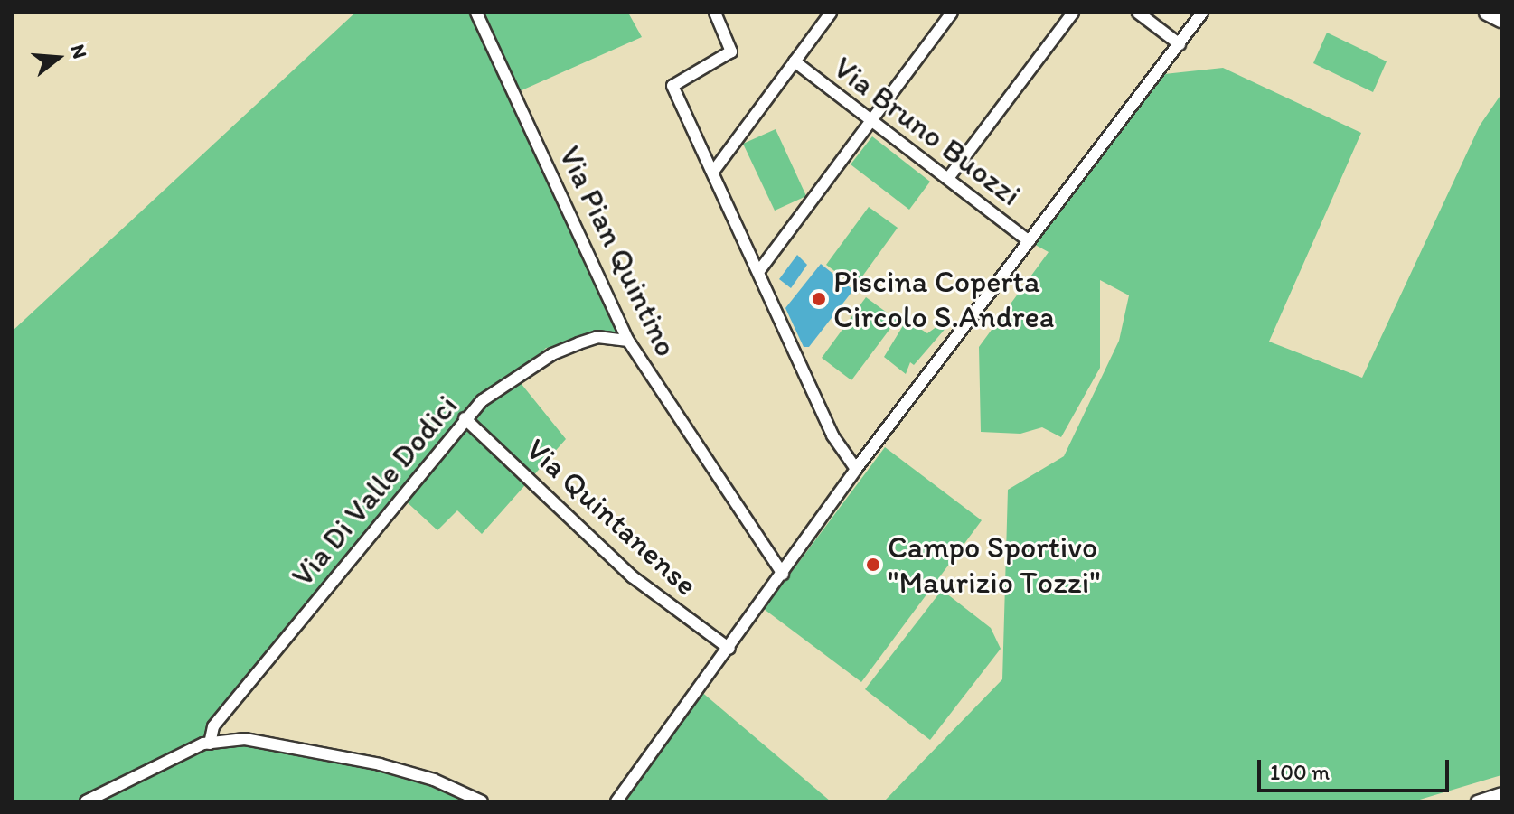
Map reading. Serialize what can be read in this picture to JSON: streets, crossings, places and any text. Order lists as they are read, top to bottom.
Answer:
{
  "streets": {
    "street": [
      "Via Bruno Buozzi",
      "Via Pian Quintino",
      "Via Di Valle Dodici",
      "Via Quintanense"
    ]
  },
  "crossings": [
    ["Via Pian Quintino", "Via Di Valle Dodici"],
    ["Via Di Valle Dodici", "Via Quintanense"]
  ],
  "places": ["Piscina Coperta Circolo S.Andrea", "Campo Sportivo \"Maurizio Tozzi\""],
  "scale_bar": "100 m",
  "north": "right"
}
